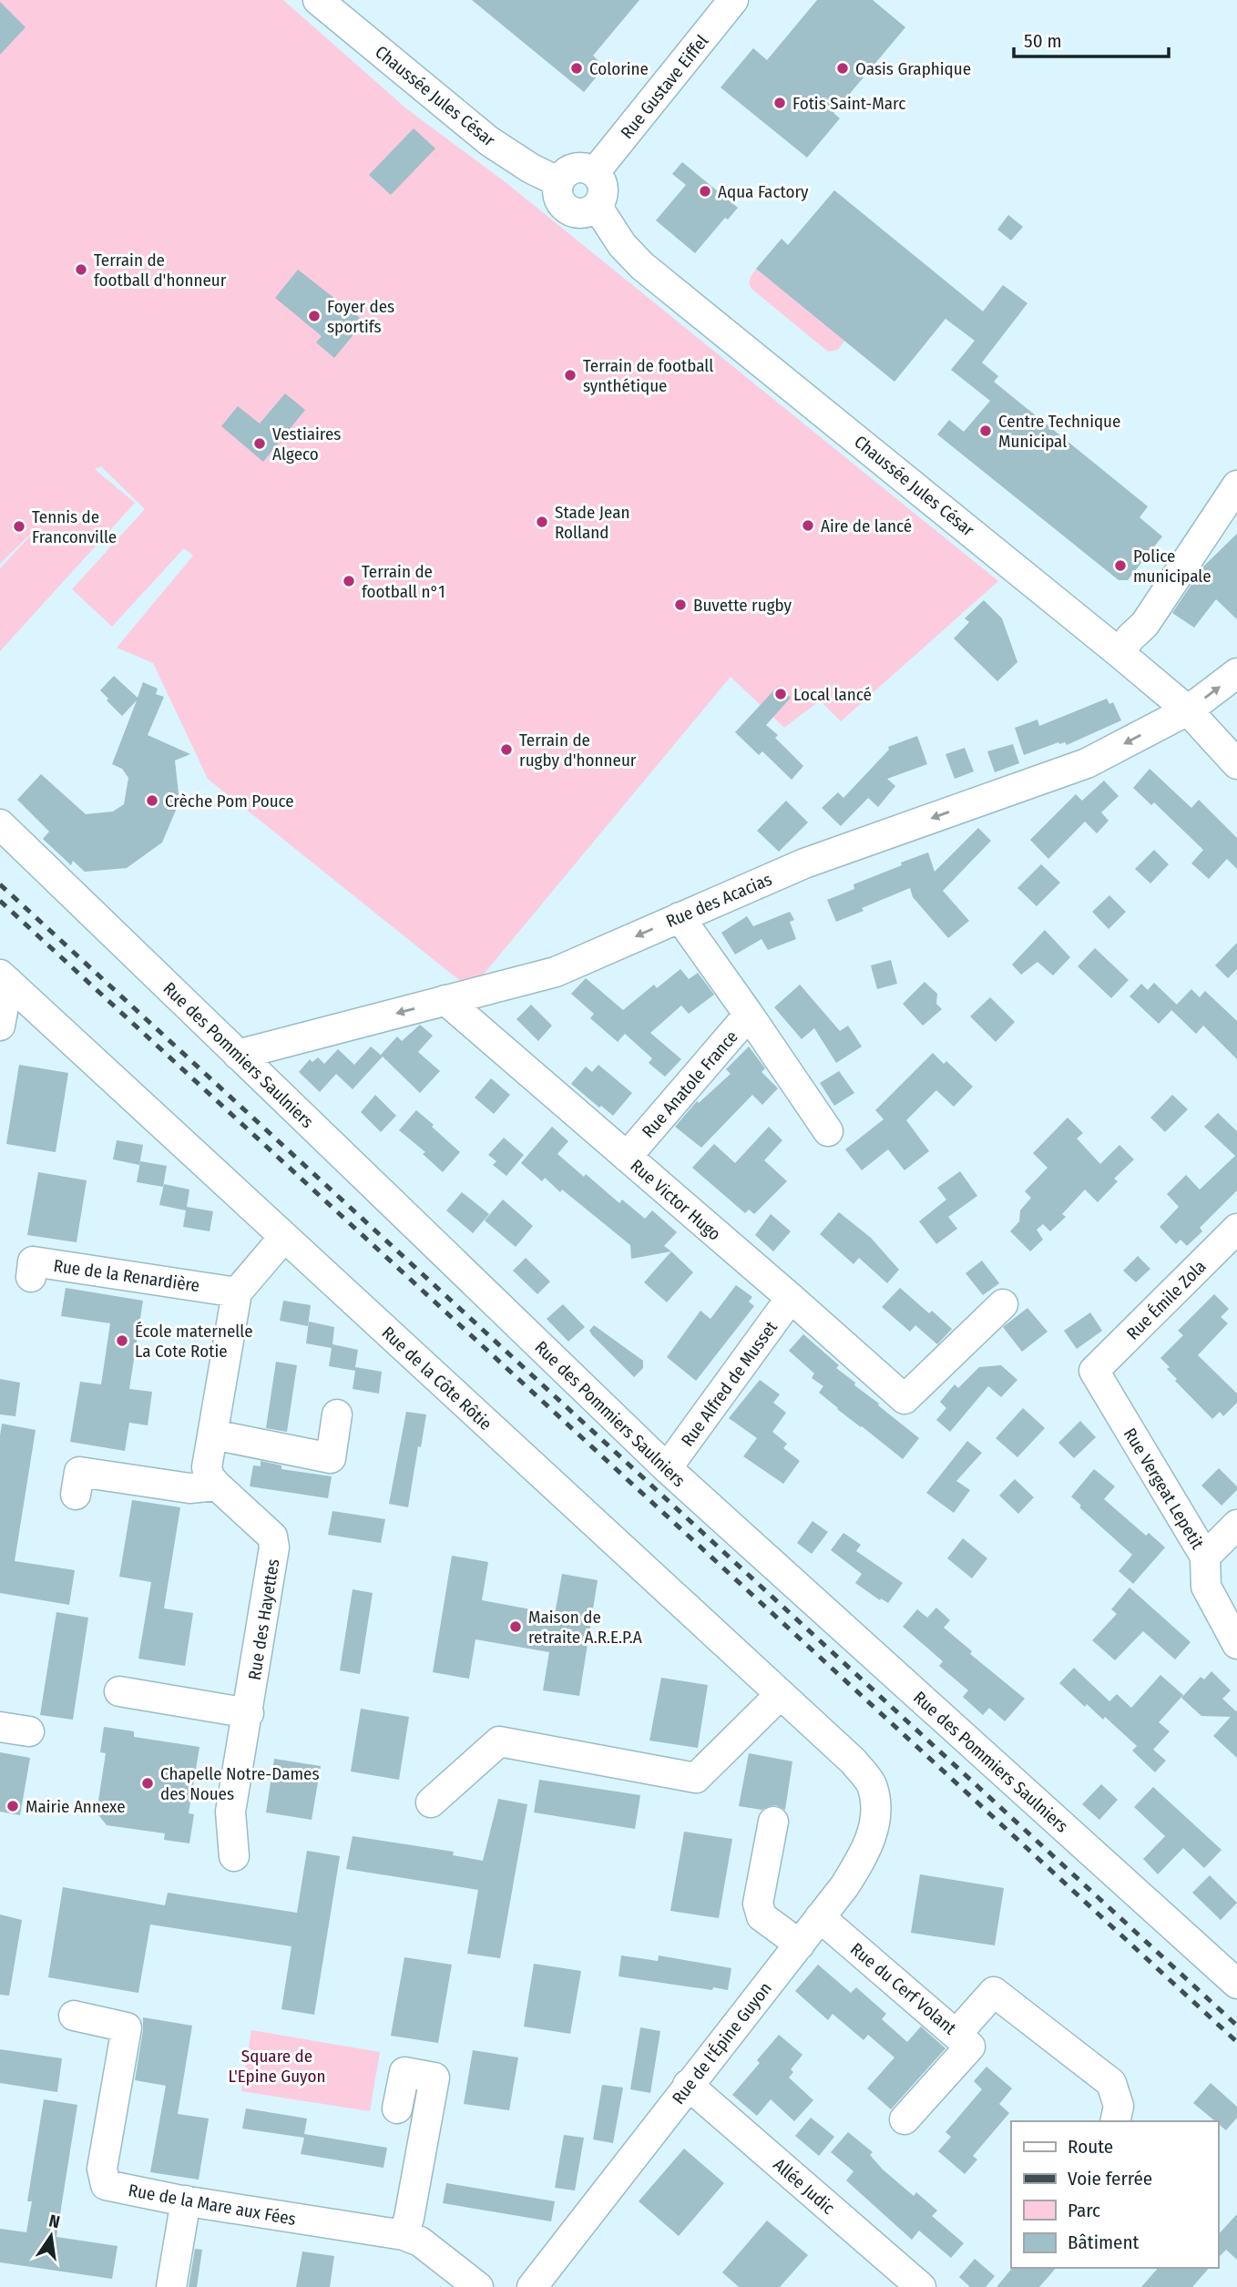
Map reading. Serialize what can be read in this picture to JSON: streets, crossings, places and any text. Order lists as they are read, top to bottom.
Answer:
{
  "streets": {
    "street": [
      "Rue Gustave Eiffel",
      "Chaussée Jules César",
      "Rue des Acacias",
      "Rue des Pommiers Saulniers",
      "Rue Anatole France",
      "Rue Victor Hugo",
      "Rue de la Renardière",
      "Rue Émile Zola",
      "Rue de la Côte Rôtie",
      "Rue Alfred de Musset",
      "Rue Vergeat Lepetit",
      "Rue des Hayettes",
      "Rue du Cerf Volant",
      "Rue de l'Épine Guyon",
      "Allée Judic",
      "Rue de la Mare aux Fées"
    ]
  },
  "crossings": [
    ["Rue Gustave Eiffel", "Chaussée Jules César"],
    ["Chaussée Jules César", "Rue des Acacias"],
    ["Rue des Acacias", "Rue des Pommiers Saulniers"],
    ["Rue des Acacias", "Rue Anatole France"],
    ["Rue des Acacias", "Rue Victor Hugo"],
    ["Rue des Pommiers Saulniers", "Rue Alfred de Musset"],
    ["Rue Anatole France", "Rue Victor Hugo"],
    ["Rue Victor Hugo", "Rue Alfred de Musset"],
    ["Rue Émile Zola", "Rue Vergeat Lepetit"],
    ["Rue de la Côte Rôtie", "Rue de l'Épine Guyon"],
    ["Rue du Cerf Volant", "Rue de l'Épine Guyon"],
    ["Rue de l'Épine Guyon", "Allée Judic"]
  ],
  "one_way": ["Rue des Acacias"],
  "parks": ["Square de L'Epine Guyon"],
  "places": [
    "Colorine",
    "Oasis Graphique",
    "Fotis Saint-Marc",
    "Aqua Factory",
    "Terrain de football d'honneur",
    "Foyer des sportifs",
    "Terrain de football synthétique",
    "Centre Technique Municipal",
    "Vestiaires Algeco",
    "Stade Jean Rolland",
    "Aire de lancé",
    "Tennis de Franconville",
    "Police municipale",
    "Terrain de football n°1",
    "Buvette rugby",
    "Local lancé",
    "Terrain de rugby d'honneur",
    "Crèche Pom Pouce",
    "École maternelle La Cote Rotie",
    "Maison de retraite A.R.E.P.A",
    "Chapelle Notre-Dames des Noues",
    "Mairie Annexe"
  ],
  "legend": [
    "Route",
    "Voie ferrée",
    "Parc",
    "Bâtiment"
  ],
  "scale_bar": "50 m",
  "north": "top"
}
